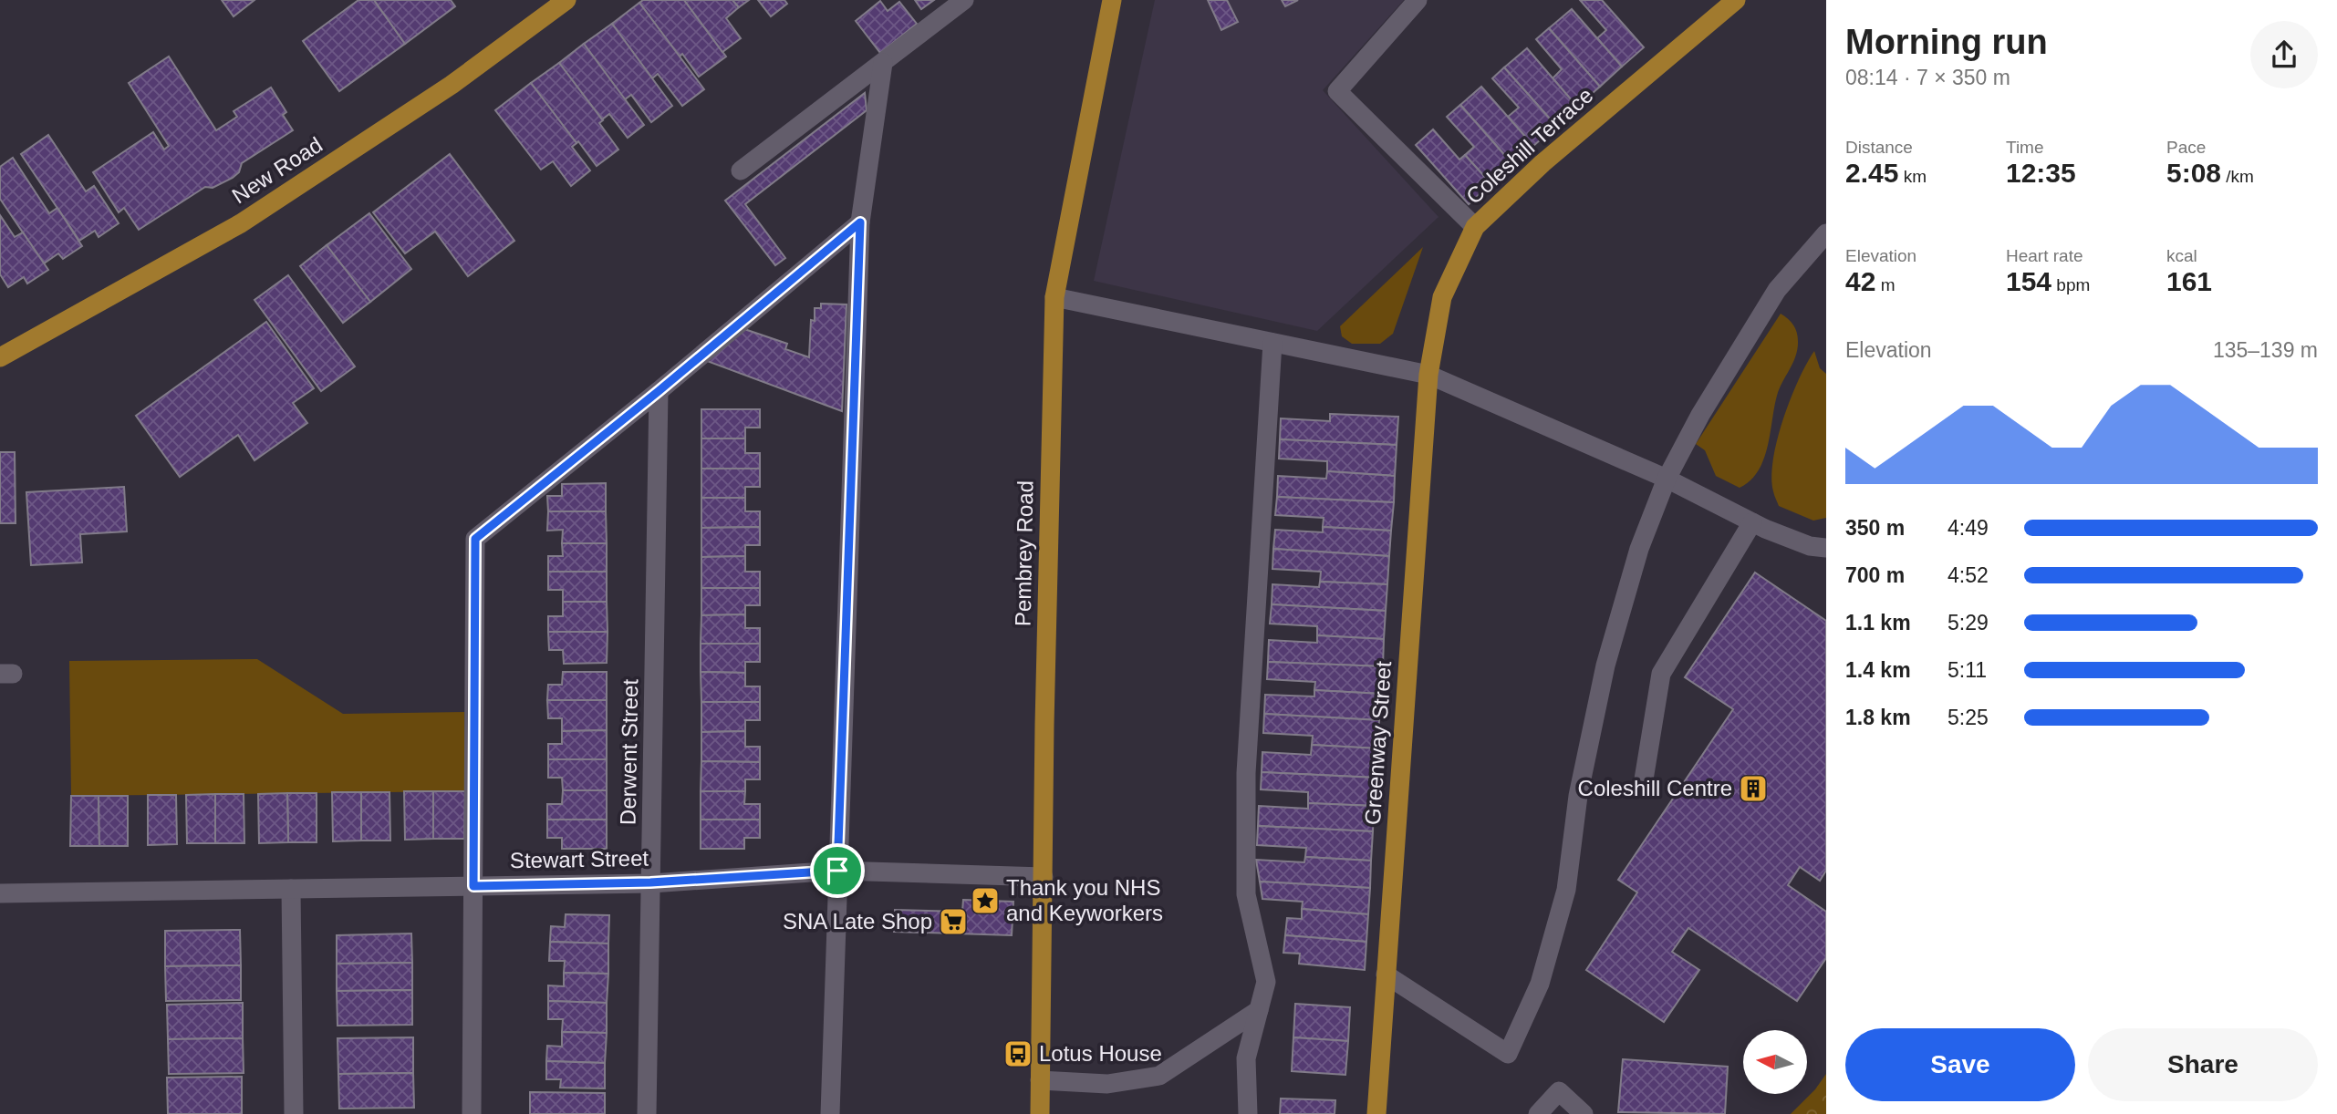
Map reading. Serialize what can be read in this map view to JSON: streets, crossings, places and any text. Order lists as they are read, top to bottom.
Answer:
{
  "streets": {
    "main road": [
      "Coleshill Terrace",
      "New Road",
      "Pembrey Road",
      "Greenway Street"
    ],
    "street": ["Derwent Street", "Stewart Street"]
  },
  "crossings": [
    ["Coleshill Terrace", "Greenway Street"],
    ["Pembrey Road", "Stewart Street"],
    ["Derwent Street", "Stewart Street"]
  ],
  "places": {
    "building": ["Coleshill Centre"],
    "place": ["Thank you NHS and Keyworkers"],
    "supermarket": ["SNA Late Shop"],
    "bus stop": ["Lotus House"]
  },
  "north": "left",
  "page": {
    "heading": ["Morning run", "08:14 · 7 × 350 m"],
    "stats": [
      ["Distance", "2.45 km"],
      ["Time", "12:35"],
      ["Pace", "5:08 /km"],
      ["Elevation", "42 m"],
      ["Heart rate", "154 bpm"],
      ["kcal", "161"]
    ],
    "chart": ["Elevation", "135–139 m"],
    "list": [
      {
        "name": "350 m",
        "note": "4:49"
      },
      {
        "name": "700 m",
        "note": "4:52"
      },
      {
        "name": "1.1 km",
        "note": "5:29"
      },
      {
        "name": "1.4 km",
        "note": "5:11"
      },
      {
        "name": "1.8 km",
        "note": "5:25"
      }
    ],
    "buttons": ["Save", "Share"]
  }
}
